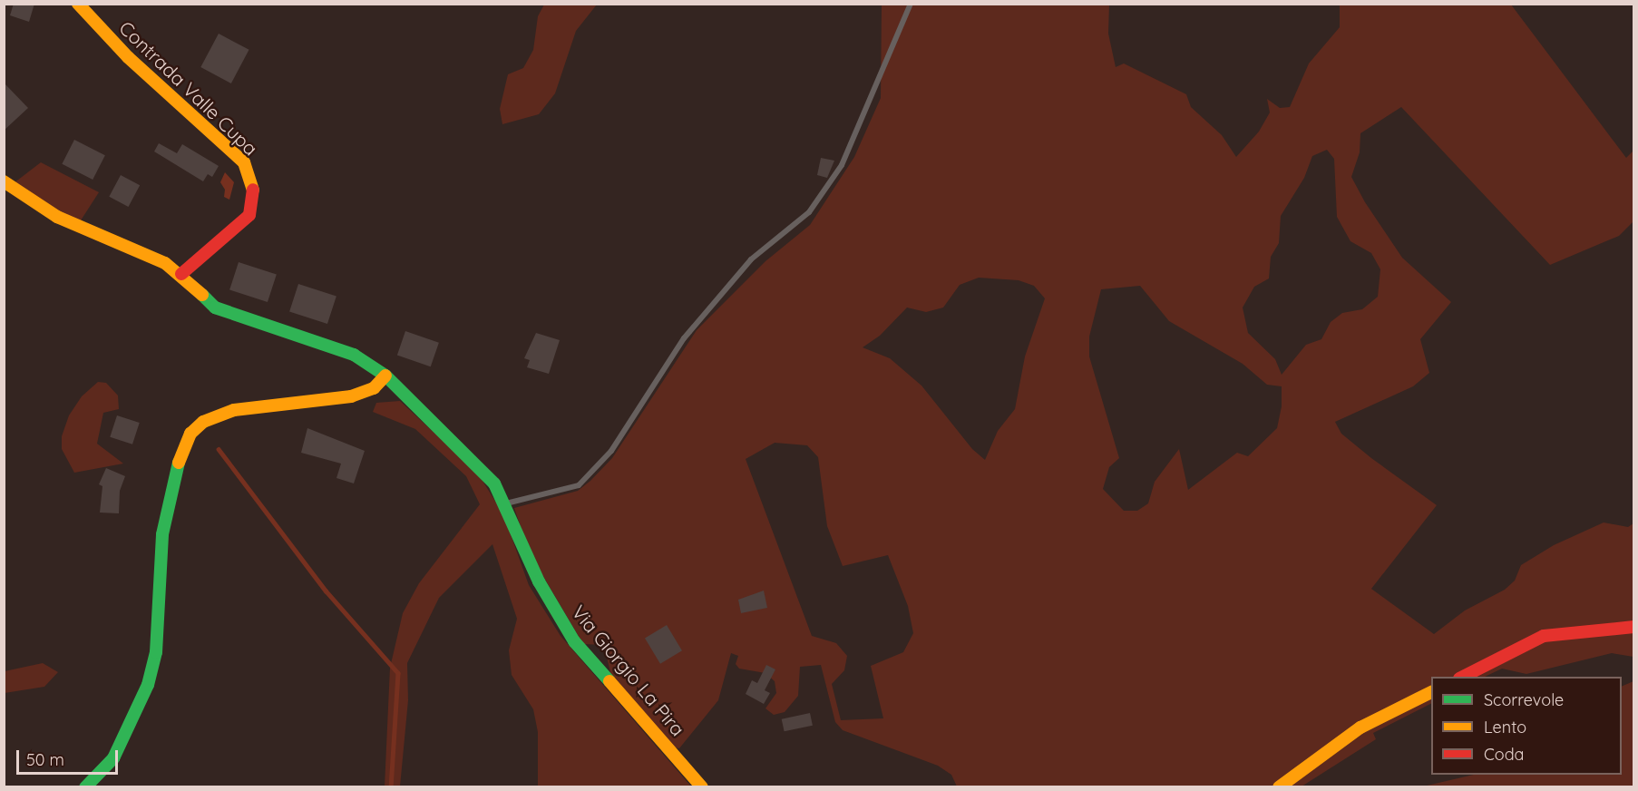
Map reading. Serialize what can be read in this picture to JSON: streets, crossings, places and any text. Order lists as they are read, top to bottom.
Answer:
{
  "streets": {
    "street": ["Contrada Valle Cupa", "Via Giorgio La Pira"]
  },
  "crossings": [
    ["Contrada Valle Cupa", "Via Giorgio La Pira"]
  ],
  "legend": ["Scorrevole", "Lento", "Coda"],
  "scale_bar": "50 m"
}
